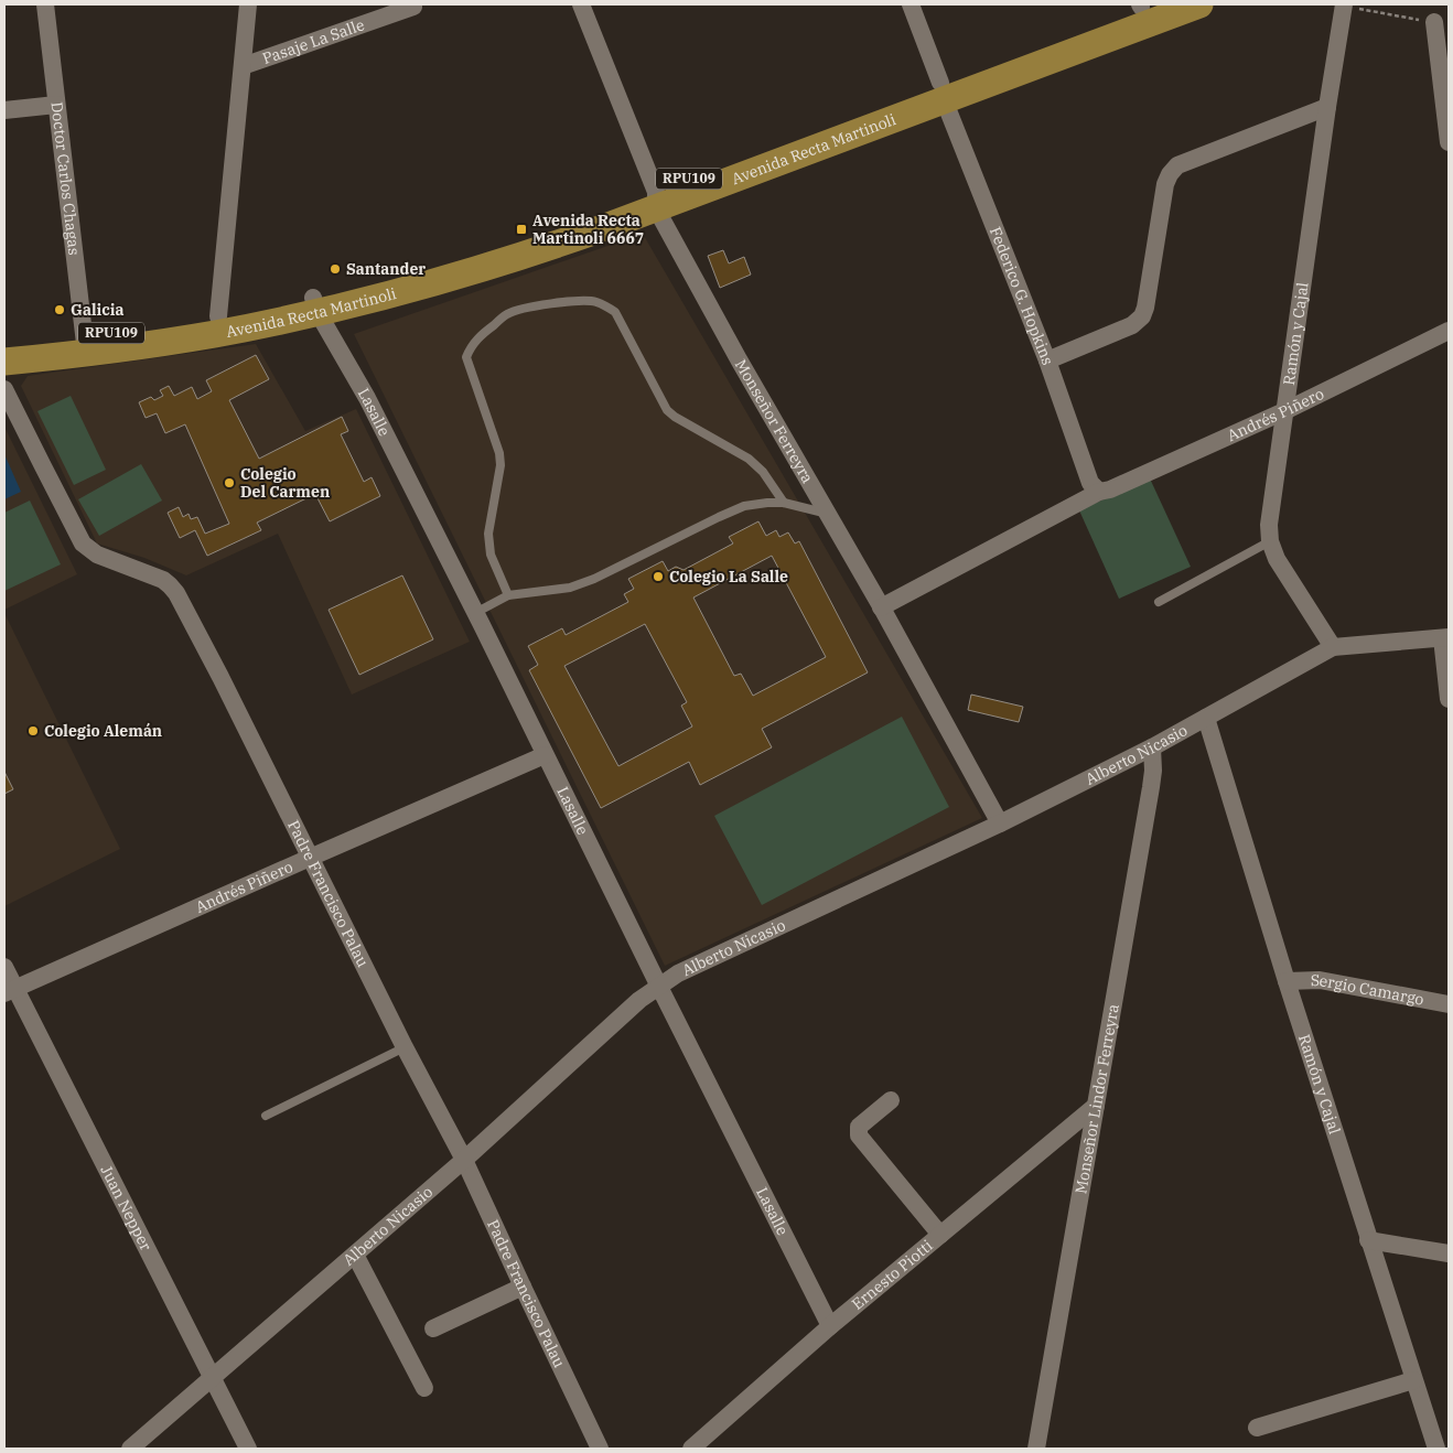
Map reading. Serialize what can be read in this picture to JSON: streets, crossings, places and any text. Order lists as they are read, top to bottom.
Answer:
{
  "streets": {
    "main road": ["Avenida Recta Martinoli", "RPU109"],
    "street": [
      "Pasaje La Salle",
      "Doctor Carlos Chagas",
      "Federico G. Hopkins",
      "Ramón y Cajal",
      "Lasalle",
      "Andrés Piñero",
      "Monseñor Ferreyra",
      "Alberto Nicasio",
      "Padre Francisco Palau",
      "Sergio Camargo",
      "Monseñor Lindor Ferreyra",
      "Juan Nepper",
      "Ernesto Piotti"
    ]
  },
  "crossings": [
    ["Avenida Recta Martinoli", "Doctor Carlos Chagas"],
    ["Avenida Recta Martinoli", "Federico G. Hopkins"],
    ["Avenida Recta Martinoli", "Lasalle"],
    ["Avenida Recta Martinoli", "Monseñor Ferreyra"],
    ["Federico G. Hopkins", "Andrés Piñero"],
    ["Ramón y Cajal", "Andrés Piñero"],
    ["Ramón y Cajal", "Alberto Nicasio"],
    ["Ramón y Cajal", "Sergio Camargo"],
    ["Lasalle", "Andrés Piñero"],
    ["Lasalle", "Alberto Nicasio"],
    ["Lasalle", "Ernesto Piotti"],
    ["Andrés Piñero", "Monseñor Ferreyra"],
    ["Andrés Piñero", "Padre Francisco Palau"],
    ["Andrés Piñero", "Juan Nepper"],
    ["Monseñor Ferreyra", "Alberto Nicasio"],
    ["Alberto Nicasio", "Padre Francisco Palau"],
    ["Alberto Nicasio", "Monseñor Lindor Ferreyra"],
    ["Alberto Nicasio", "Juan Nepper"],
    ["Monseñor Lindor Ferreyra", "Ernesto Piotti"]
  ],
  "places": {
    "transit": ["Avenida Recta Martinoli 6667"],
    "other": [
      "Santander",
      "Galicia",
      "Colegio Del Carmen",
      "Colegio La Salle",
      "Colegio Alemán"
    ]
  }
}
